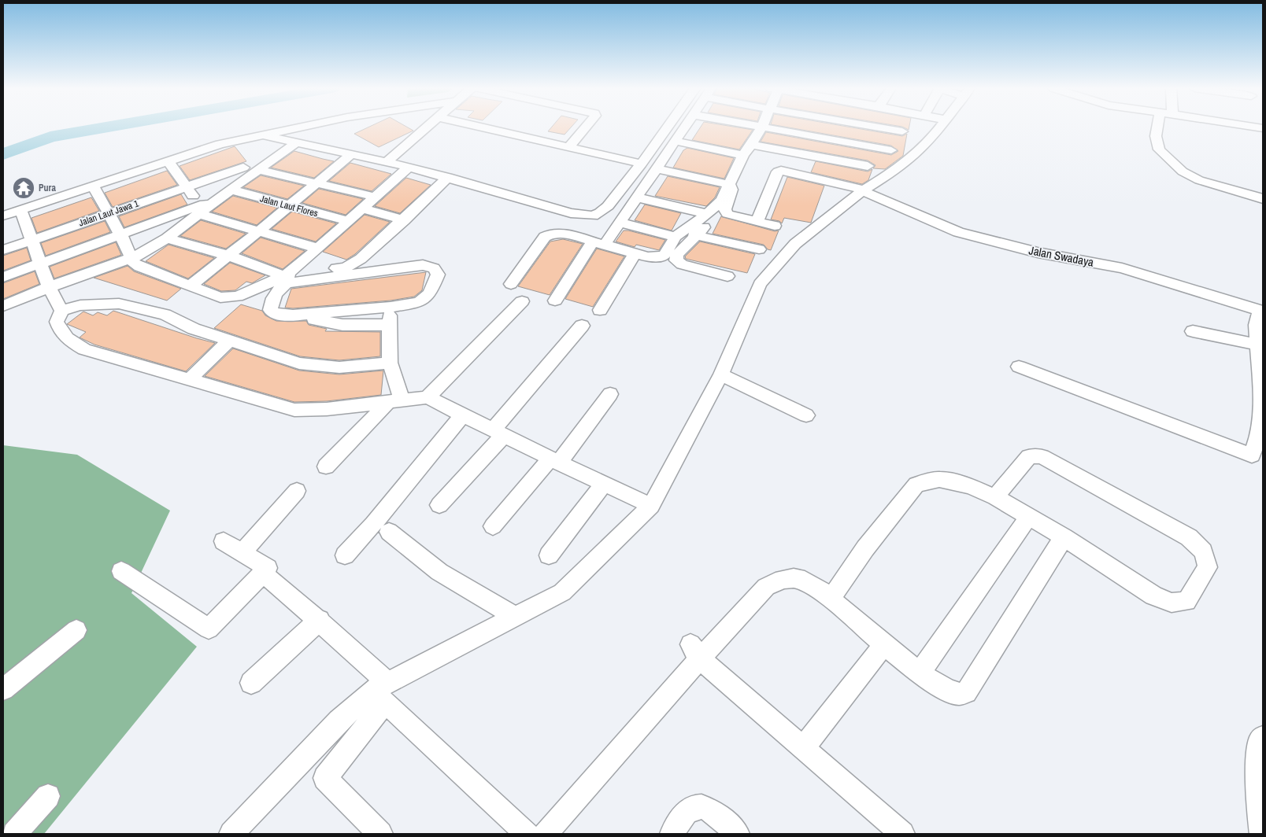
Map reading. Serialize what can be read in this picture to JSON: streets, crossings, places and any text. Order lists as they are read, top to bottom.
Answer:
{
  "streets": {
    "street": ["Jalan Laut Flores", "Jalan Laut Jawa 1", "Jalan Swadaya"]
  },
  "places": {
    "temple": ["Pura"]
  }
}
